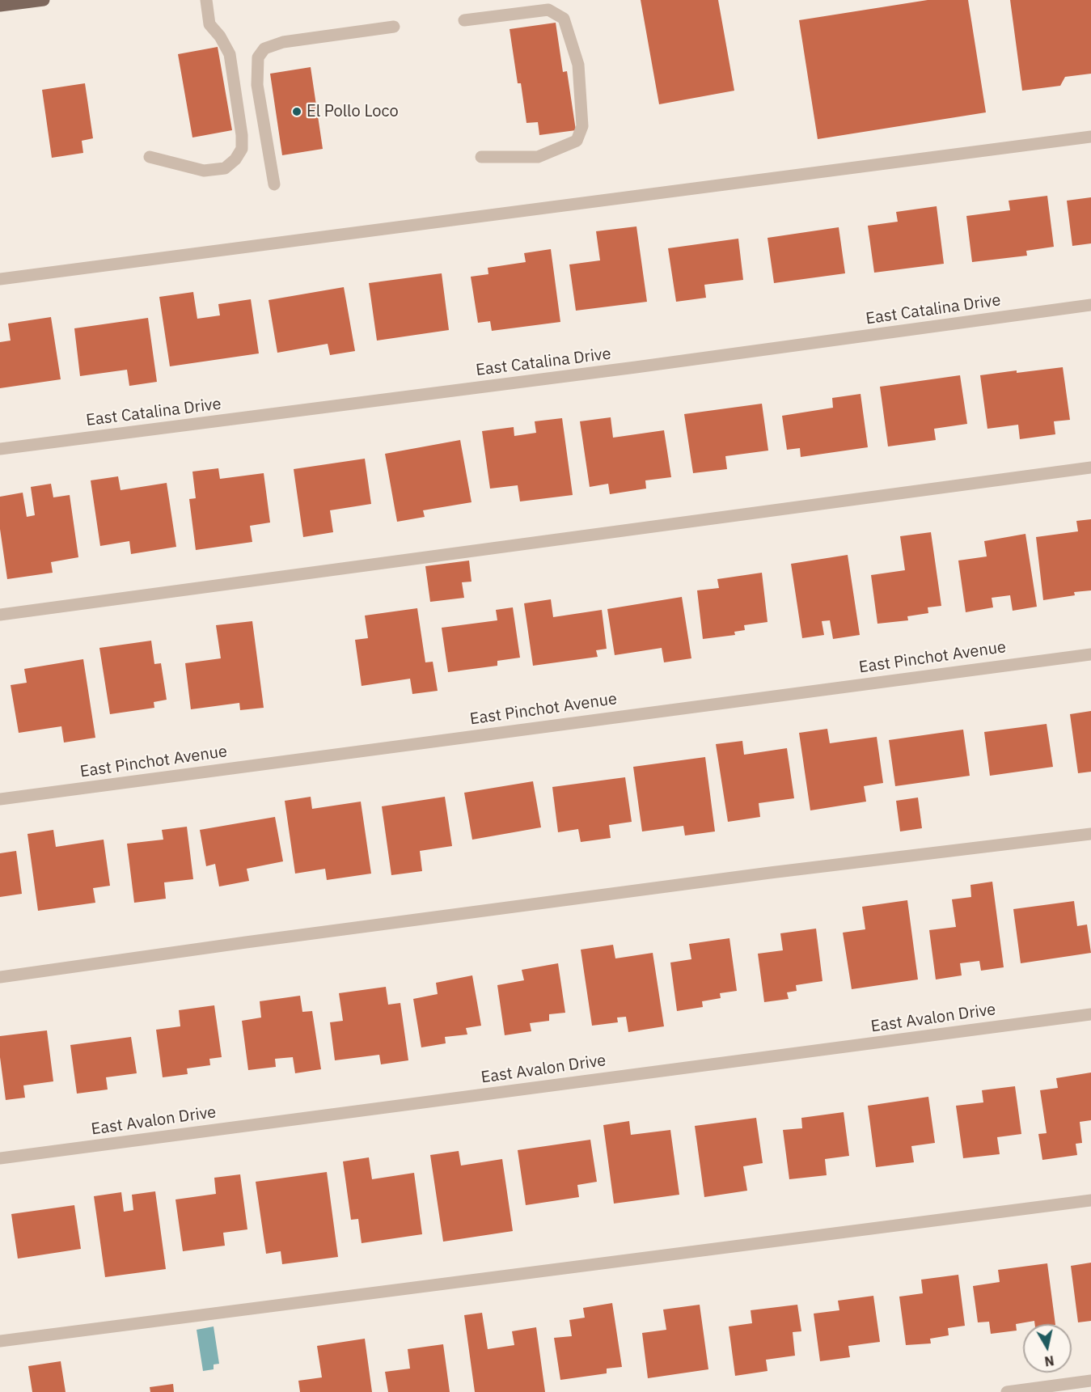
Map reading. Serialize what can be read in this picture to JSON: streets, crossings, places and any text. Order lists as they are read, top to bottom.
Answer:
{
  "streets": {
    "street": ["East Catalina Drive", "East Pinchot Avenue", "East Avalon Drive"]
  },
  "places": ["El Pollo Loco"],
  "north": "bottom"
}
